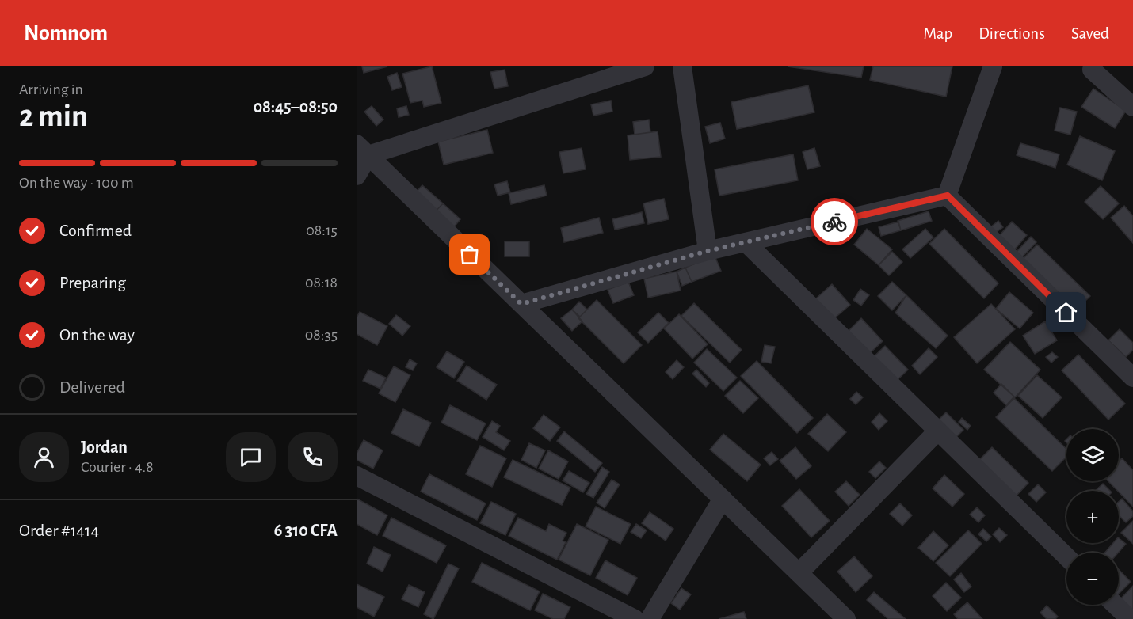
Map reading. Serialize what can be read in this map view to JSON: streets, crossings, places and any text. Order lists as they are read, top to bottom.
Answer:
{
  "page": {
    "header": "Nomnom",
    "nav": ["Map", "Directions", "Saved"],
    "heading": ["2 min", "Arriving in", "08:45–08:50"],
    "panel": [
      "Jordan",
      "Courier · 4.8",
      "Order #1414",
      "6 310 CFA"
    ],
    "bar": "On the way · 100 m",
    "list": [
      ["Confirmed", "08:15"],
      ["Preparing", "08:18"],
      ["On the way", "08:35"],
      "Delivered"
    ],
    "map_buttons": ["+", "−"]
  }
}
